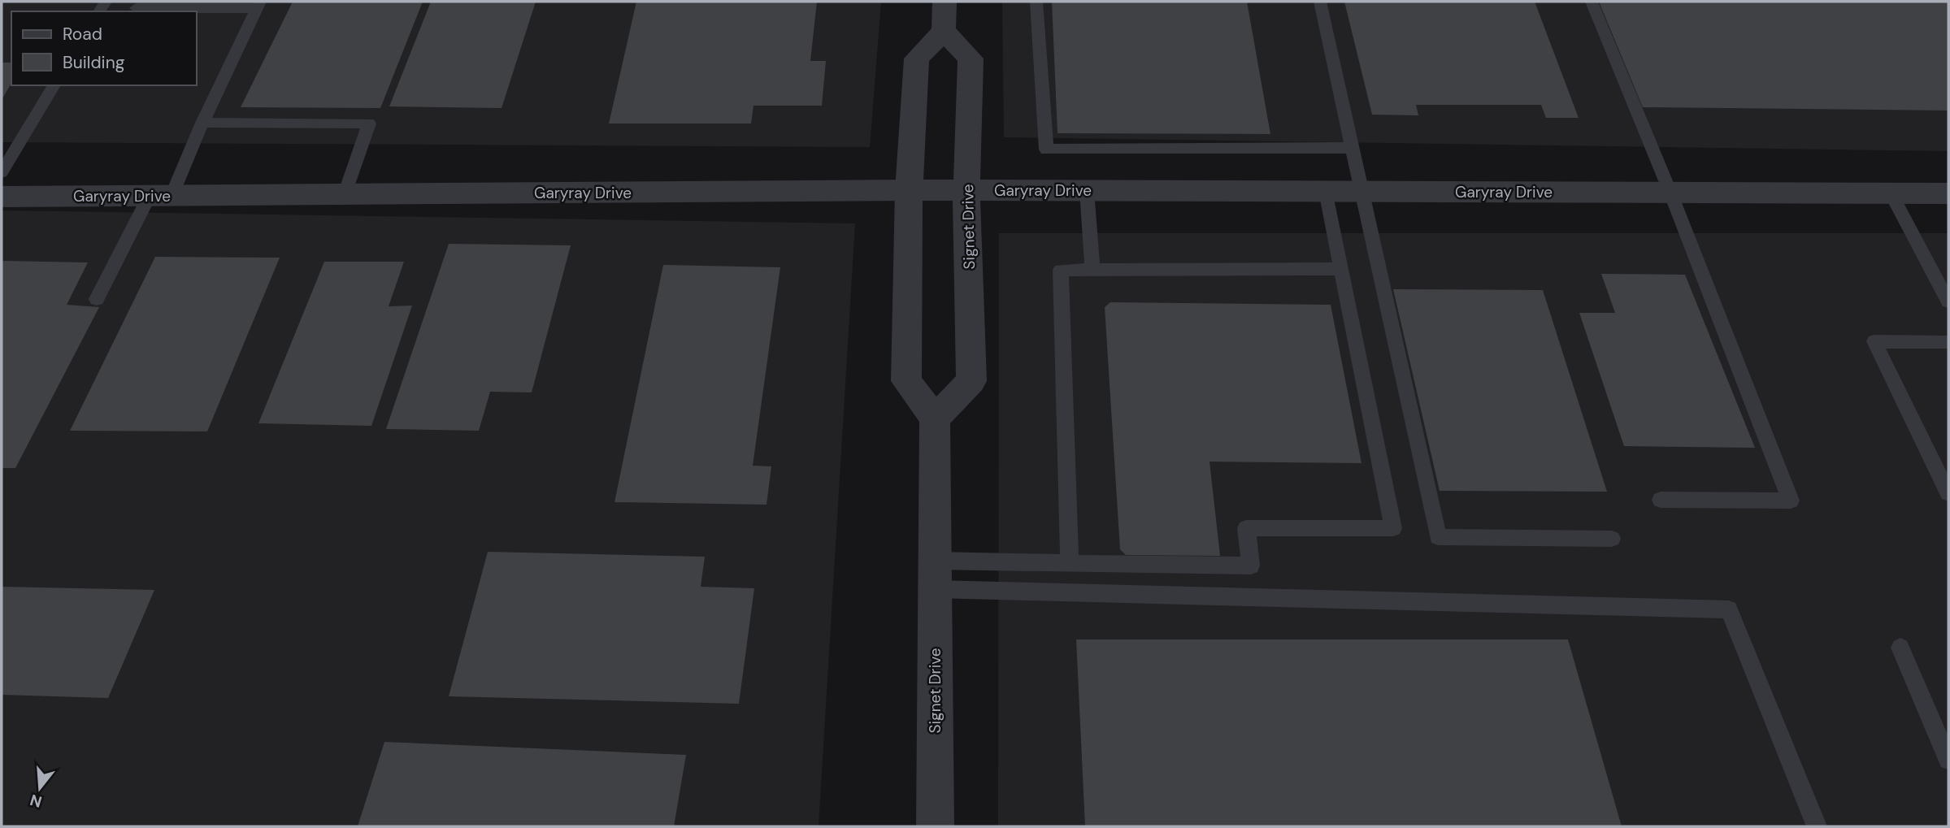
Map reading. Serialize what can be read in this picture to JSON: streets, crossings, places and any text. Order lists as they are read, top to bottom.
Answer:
{
  "streets": {
    "street": ["Garyray Drive", "Signet Drive"]
  },
  "crossings": [
    ["Garyray Drive", "Signet Drive"]
  ],
  "legend": ["Road", "Building"],
  "north": "bottom"
}
